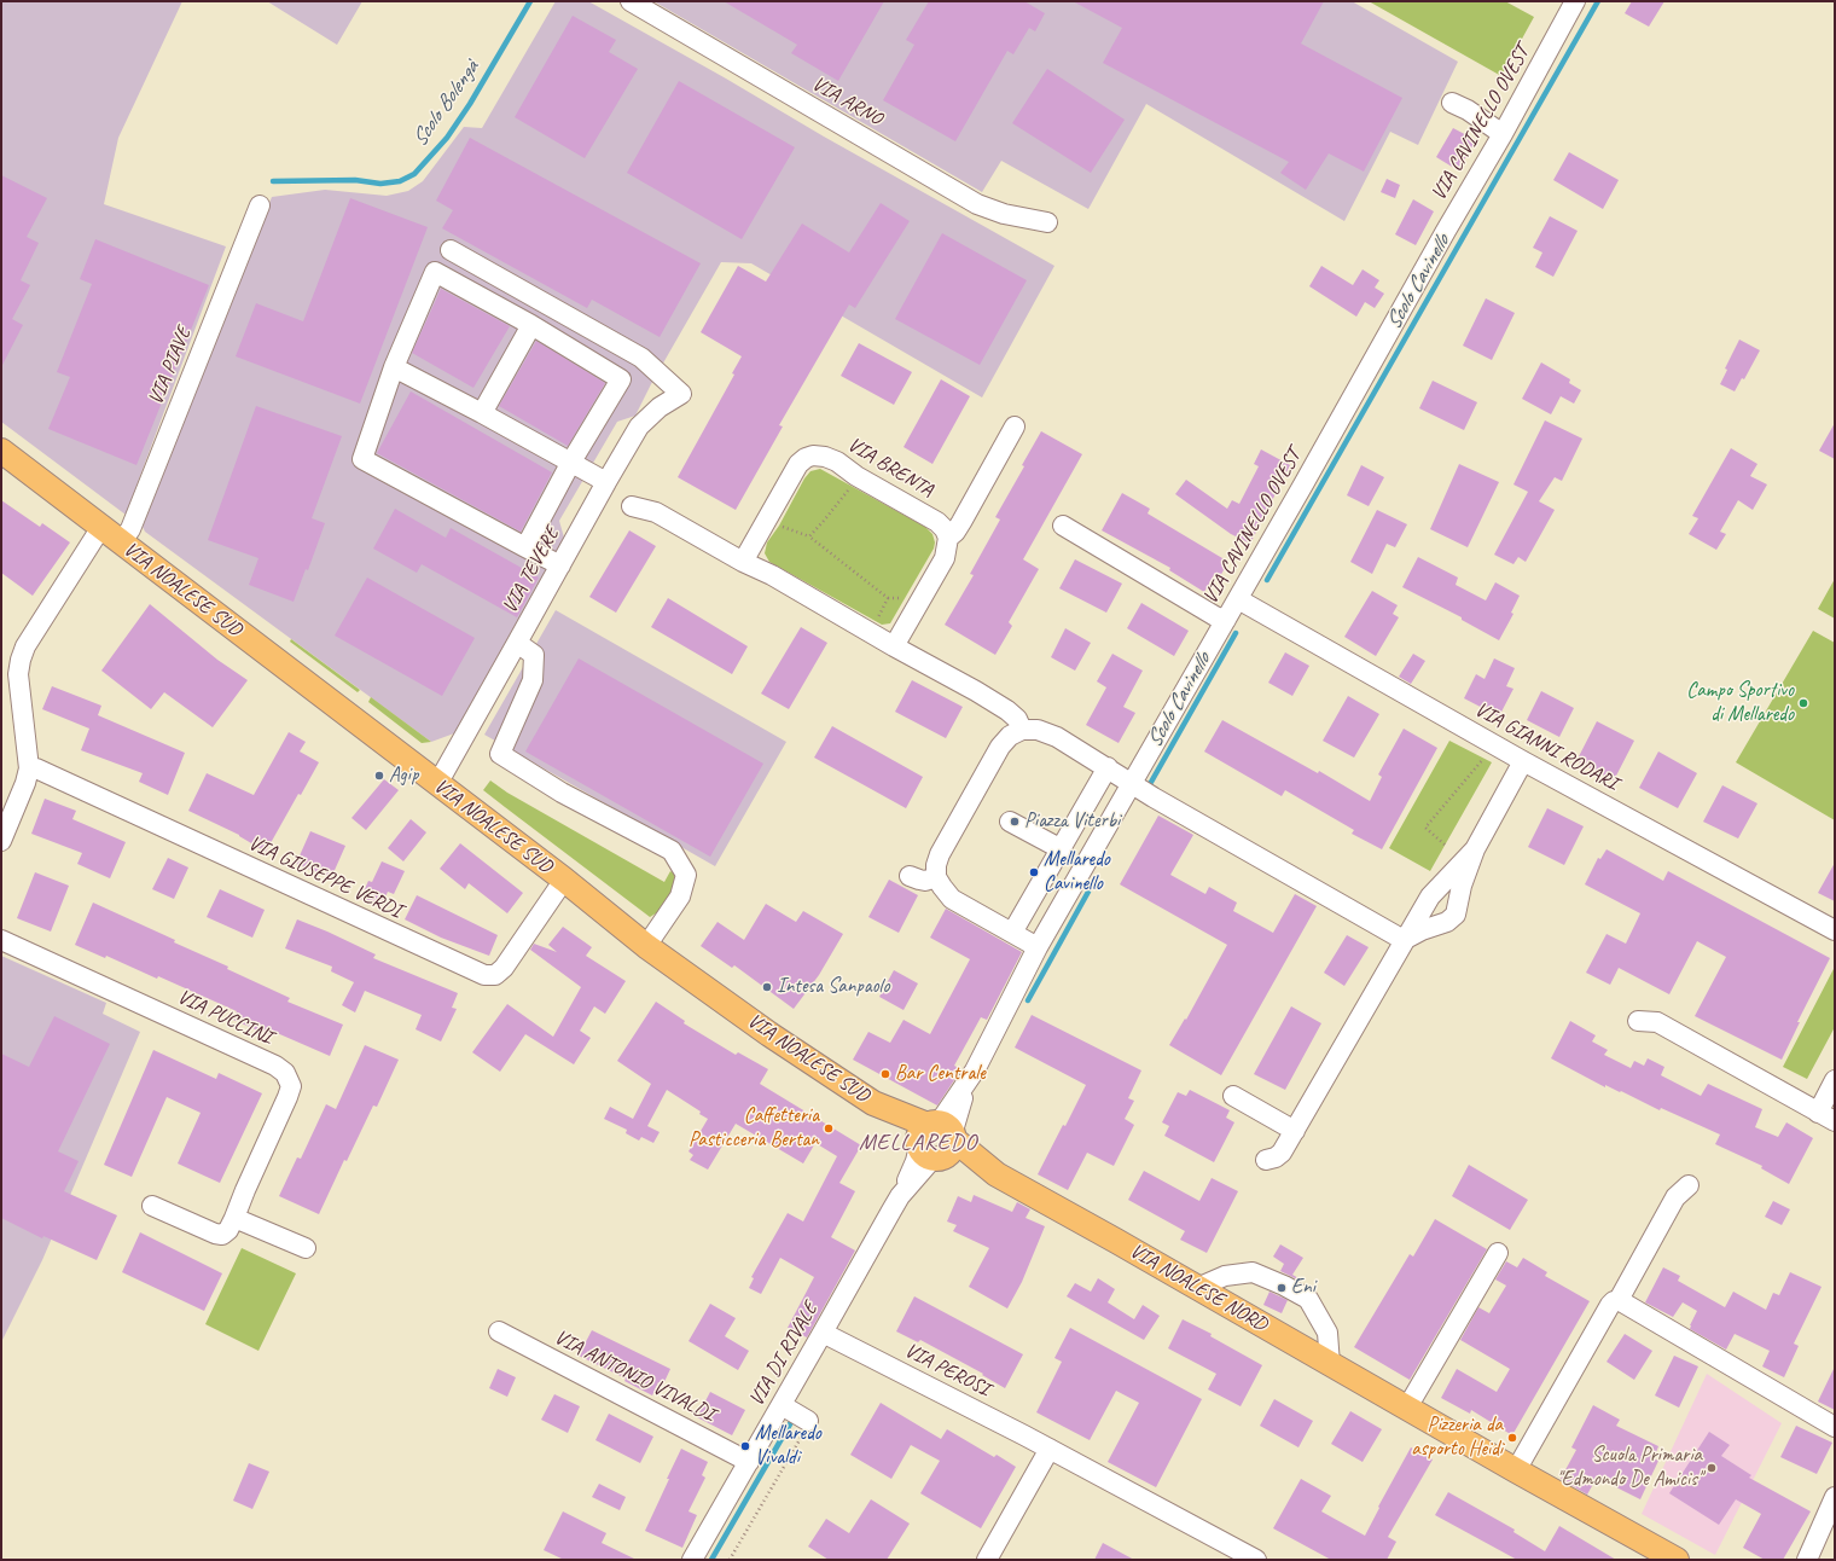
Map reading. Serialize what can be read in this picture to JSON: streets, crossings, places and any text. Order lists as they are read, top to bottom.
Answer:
{
  "streets": {
    "main road": ["VIA NOALESE SUD", "VIA NOALESE NORD"],
    "street": [
      "VIA ARNO",
      "VIA CAVINELLO OVEST",
      "VIA PIAVE",
      "VIA BRENTA",
      "VIA TEVERE",
      "VIA GIANNI RODARI",
      "VIA GIUSEPPE VERDI",
      "VIA PUCCINI",
      "VIA DI RIVALE",
      "VIA PEROSI",
      "VIA ANTONIO VIVALDI"
    ]
  },
  "crossings": [
    ["VIA CAVINELLO OVEST", "VIA NOALESE SUD"],
    ["VIA CAVINELLO OVEST", "VIA GIANNI RODARI"],
    ["VIA CAVINELLO OVEST", "VIA NOALESE NORD"],
    ["VIA CAVINELLO OVEST", "VIA DI RIVALE"],
    ["VIA PIAVE", "VIA NOALESE SUD"],
    ["VIA TEVERE", "VIA NOALESE SUD"],
    ["VIA NOALESE SUD", "VIA GIUSEPPE VERDI"],
    ["VIA NOALESE SUD", "VIA NOALESE NORD"],
    ["VIA NOALESE SUD", "VIA DI RIVALE"],
    ["VIA NOALESE NORD", "VIA DI RIVALE"],
    ["VIA DI RIVALE", "VIA PEROSI"],
    ["VIA DI RIVALE", "VIA ANTONIO VIVALDI"]
  ],
  "districts": ["MELLAREDO"],
  "water": ["Scolo Bolengà", "Scolo Cavinello"],
  "places": [
    "Campo Sportivo di Mellaredo",
    "Agip",
    "Piazza Viterbi",
    "Mellaredo Cavinello",
    "Intesa Sanpaolo",
    "Bar Centrale",
    "Caffetteria Pasticceria Bertan",
    "Eni",
    "Pizzeria da asporto Heidi",
    "Mellaredo Vivaldi",
    "Scuola Primaria \"Edmondo De Amicis\""
  ]
}
